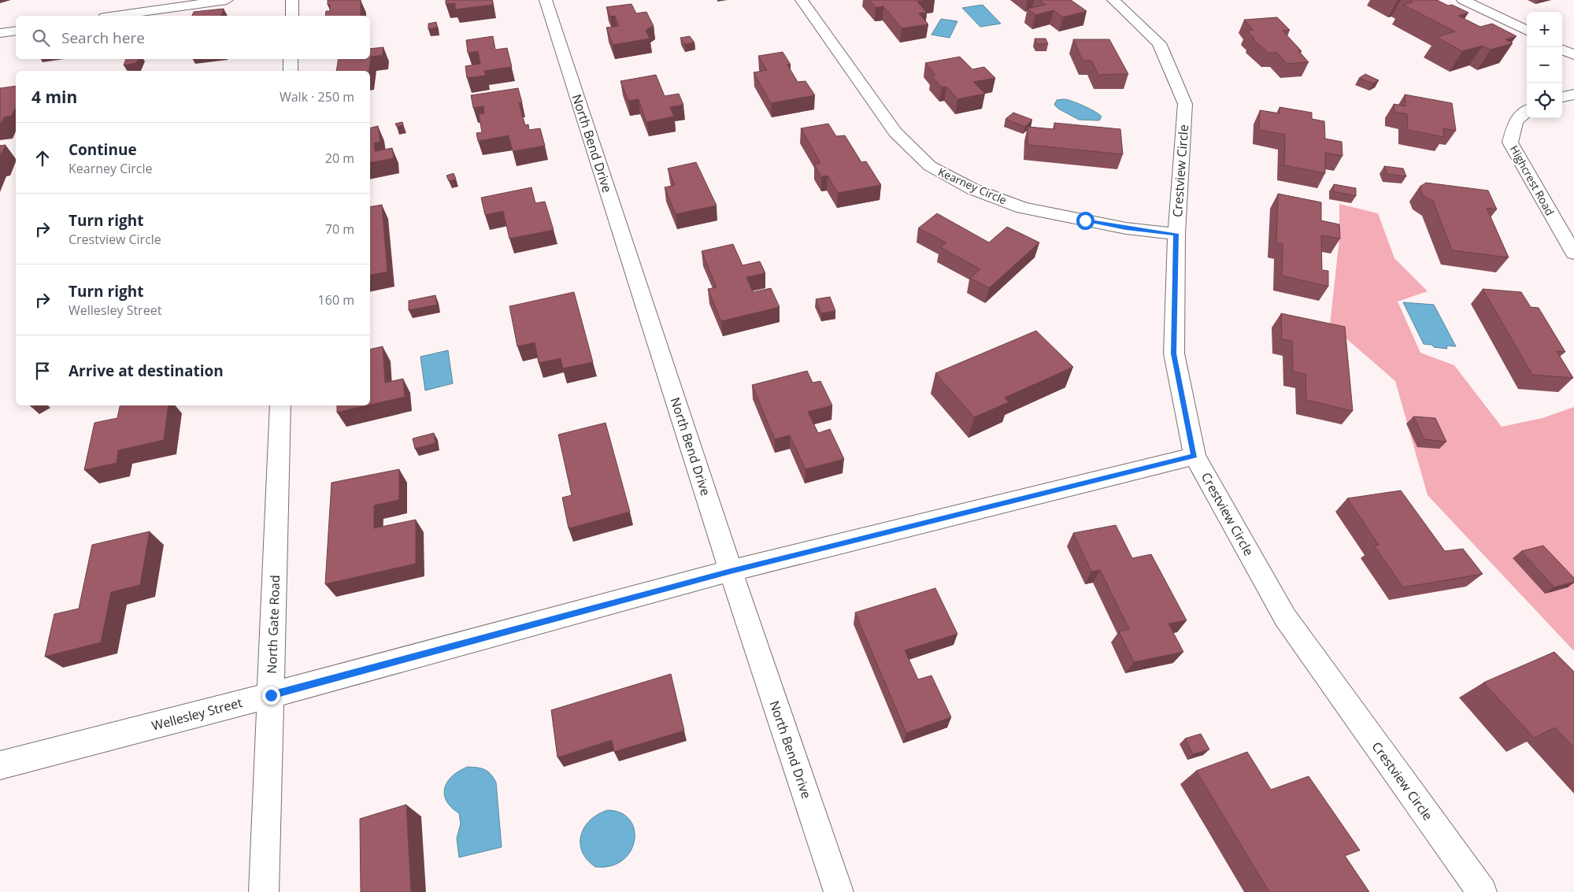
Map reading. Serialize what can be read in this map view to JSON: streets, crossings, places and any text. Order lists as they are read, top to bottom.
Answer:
{
  "streets": {
    "street": [
      "North Bend Drive",
      "Crestview Circle",
      "Highcrest Road",
      "Kearney Circle",
      "North Gate Road",
      "Wellesley Street"
    ]
  },
  "crossings": [
    ["North Bend Drive", "Wellesley Street"],
    ["Crestview Circle", "Kearney Circle"],
    ["Crestview Circle", "Wellesley Street"],
    ["North Gate Road", "Wellesley Street"]
  ],
  "page": {
    "map_buttons": ["+", "−"],
    "search": "Search here",
    "heading": ["4 min", "Walk · 250 m"],
    "list": [
      ["Continue", "Kearney Circle", "20 m"],
      ["Turn right", "Crestview Circle", "70 m"],
      ["Turn right", "Wellesley Street", "160 m"],
      "Arrive at destination"
    ]
  }
}
